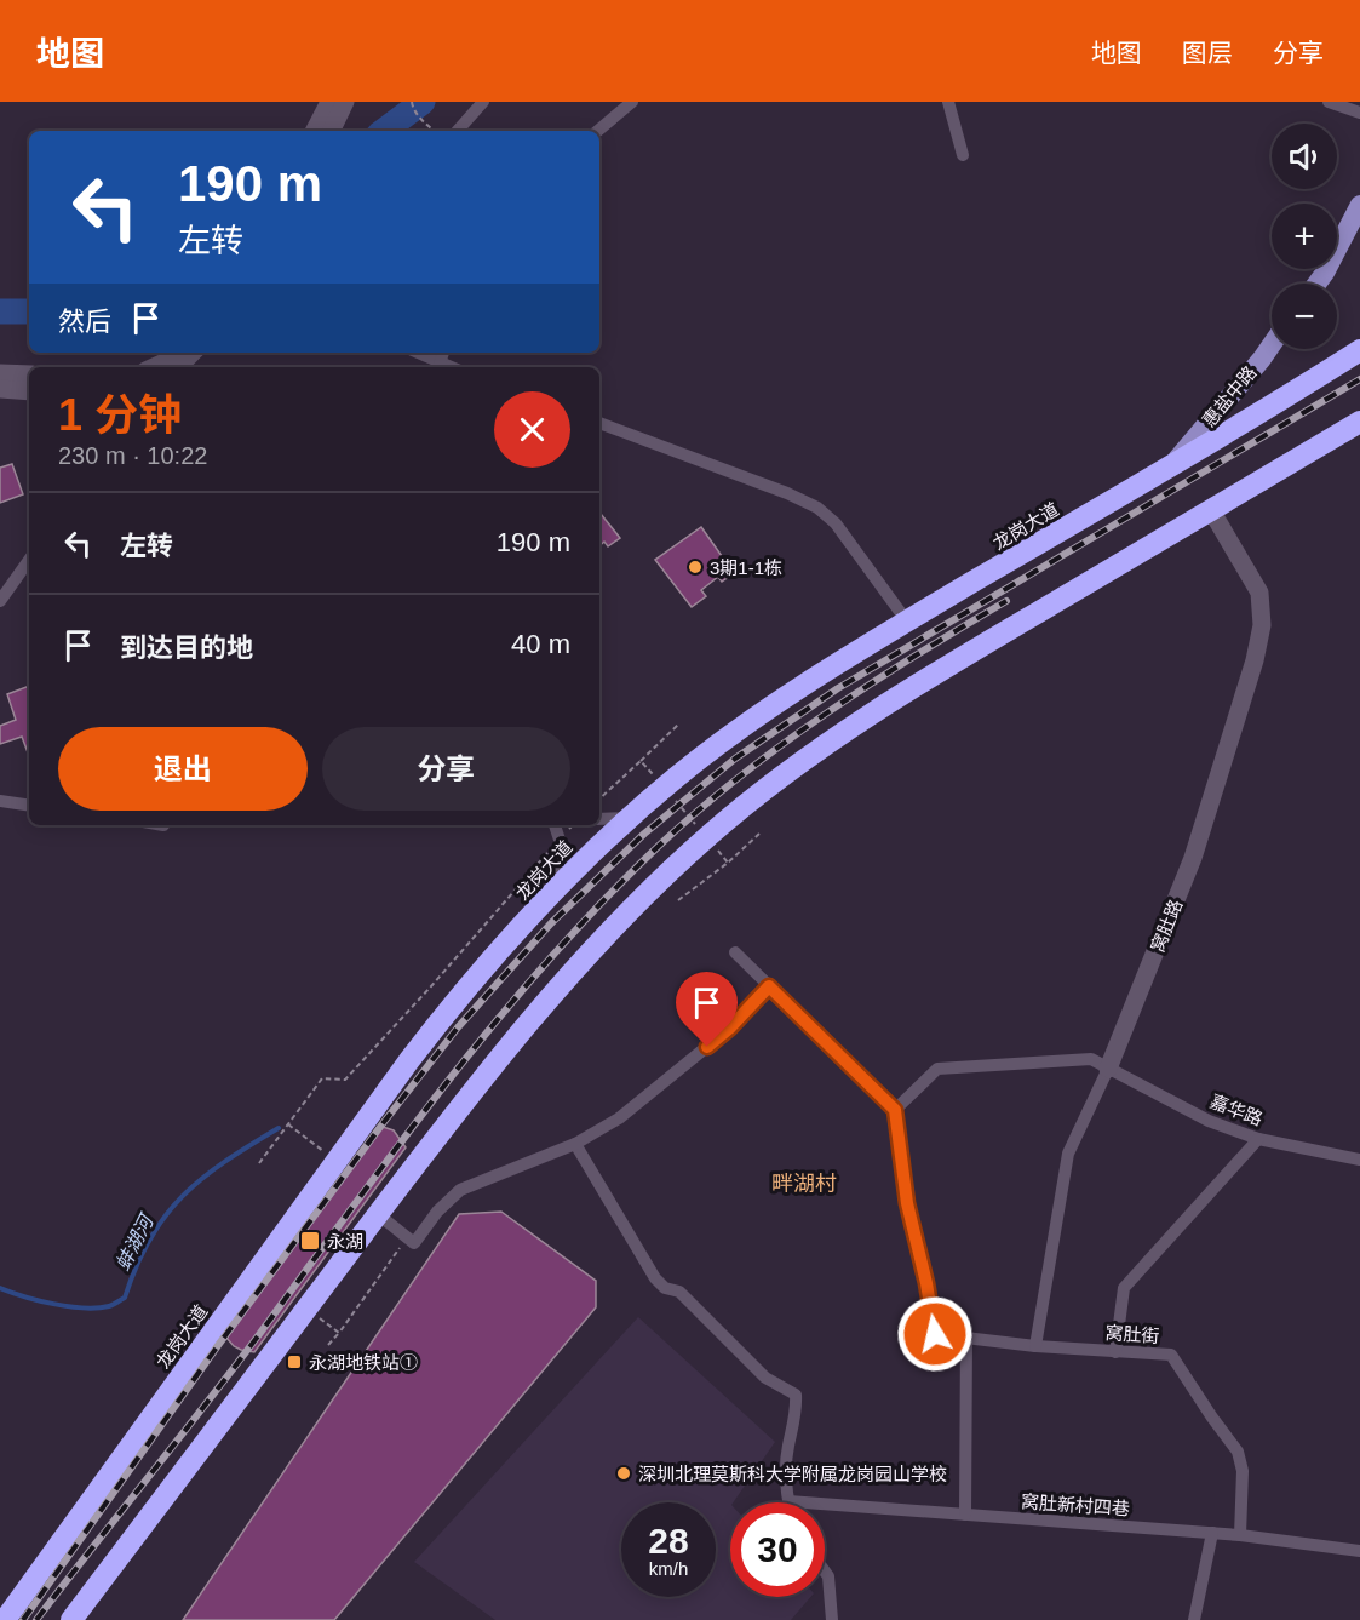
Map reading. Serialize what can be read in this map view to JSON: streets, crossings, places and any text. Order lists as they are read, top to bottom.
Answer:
{
  "streets": {
    "highway": ["龙岗大道"],
    "main road": ["惠盐中路"],
    "street": [
      "窝肚路",
      "嘉华路",
      "窝肚街",
      "窝肚新村四巷"
    ]
  },
  "crossings": [
    ["惠盐中路", "龙岗大道"],
    ["窝肚路", "嘉华路"],
    ["窝肚路", "窝肚街"],
    ["嘉华路", "窝肚街"],
    ["窝肚街", "窝肚新村四巷"]
  ],
  "districts": ["畔湖村"],
  "water": ["蚌湖河"],
  "places": {
    "other": ["3期1-1栋", "深圳北理莫斯科大学附属龙岗园山学校"],
    "transit": ["永湖", "永湖地铁站①"]
  },
  "page": {
    "header": "地图",
    "nav": ["地图", "图层", "分享"],
    "map_buttons": ["+", "−"],
    "turn": ["190 m", "左转"],
    "then": "然后",
    "heading": ["1 分钟", "230 m · 10:22"],
    "list": [
      {
        "name": "左转",
        "value": "190 m"
      },
      {
        "name": "到达目的地",
        "value": "40 m"
      }
    ],
    "buttons": ["退出", "分享"],
    "speed": "28 km/h",
    "limit": "30"
  }
}
